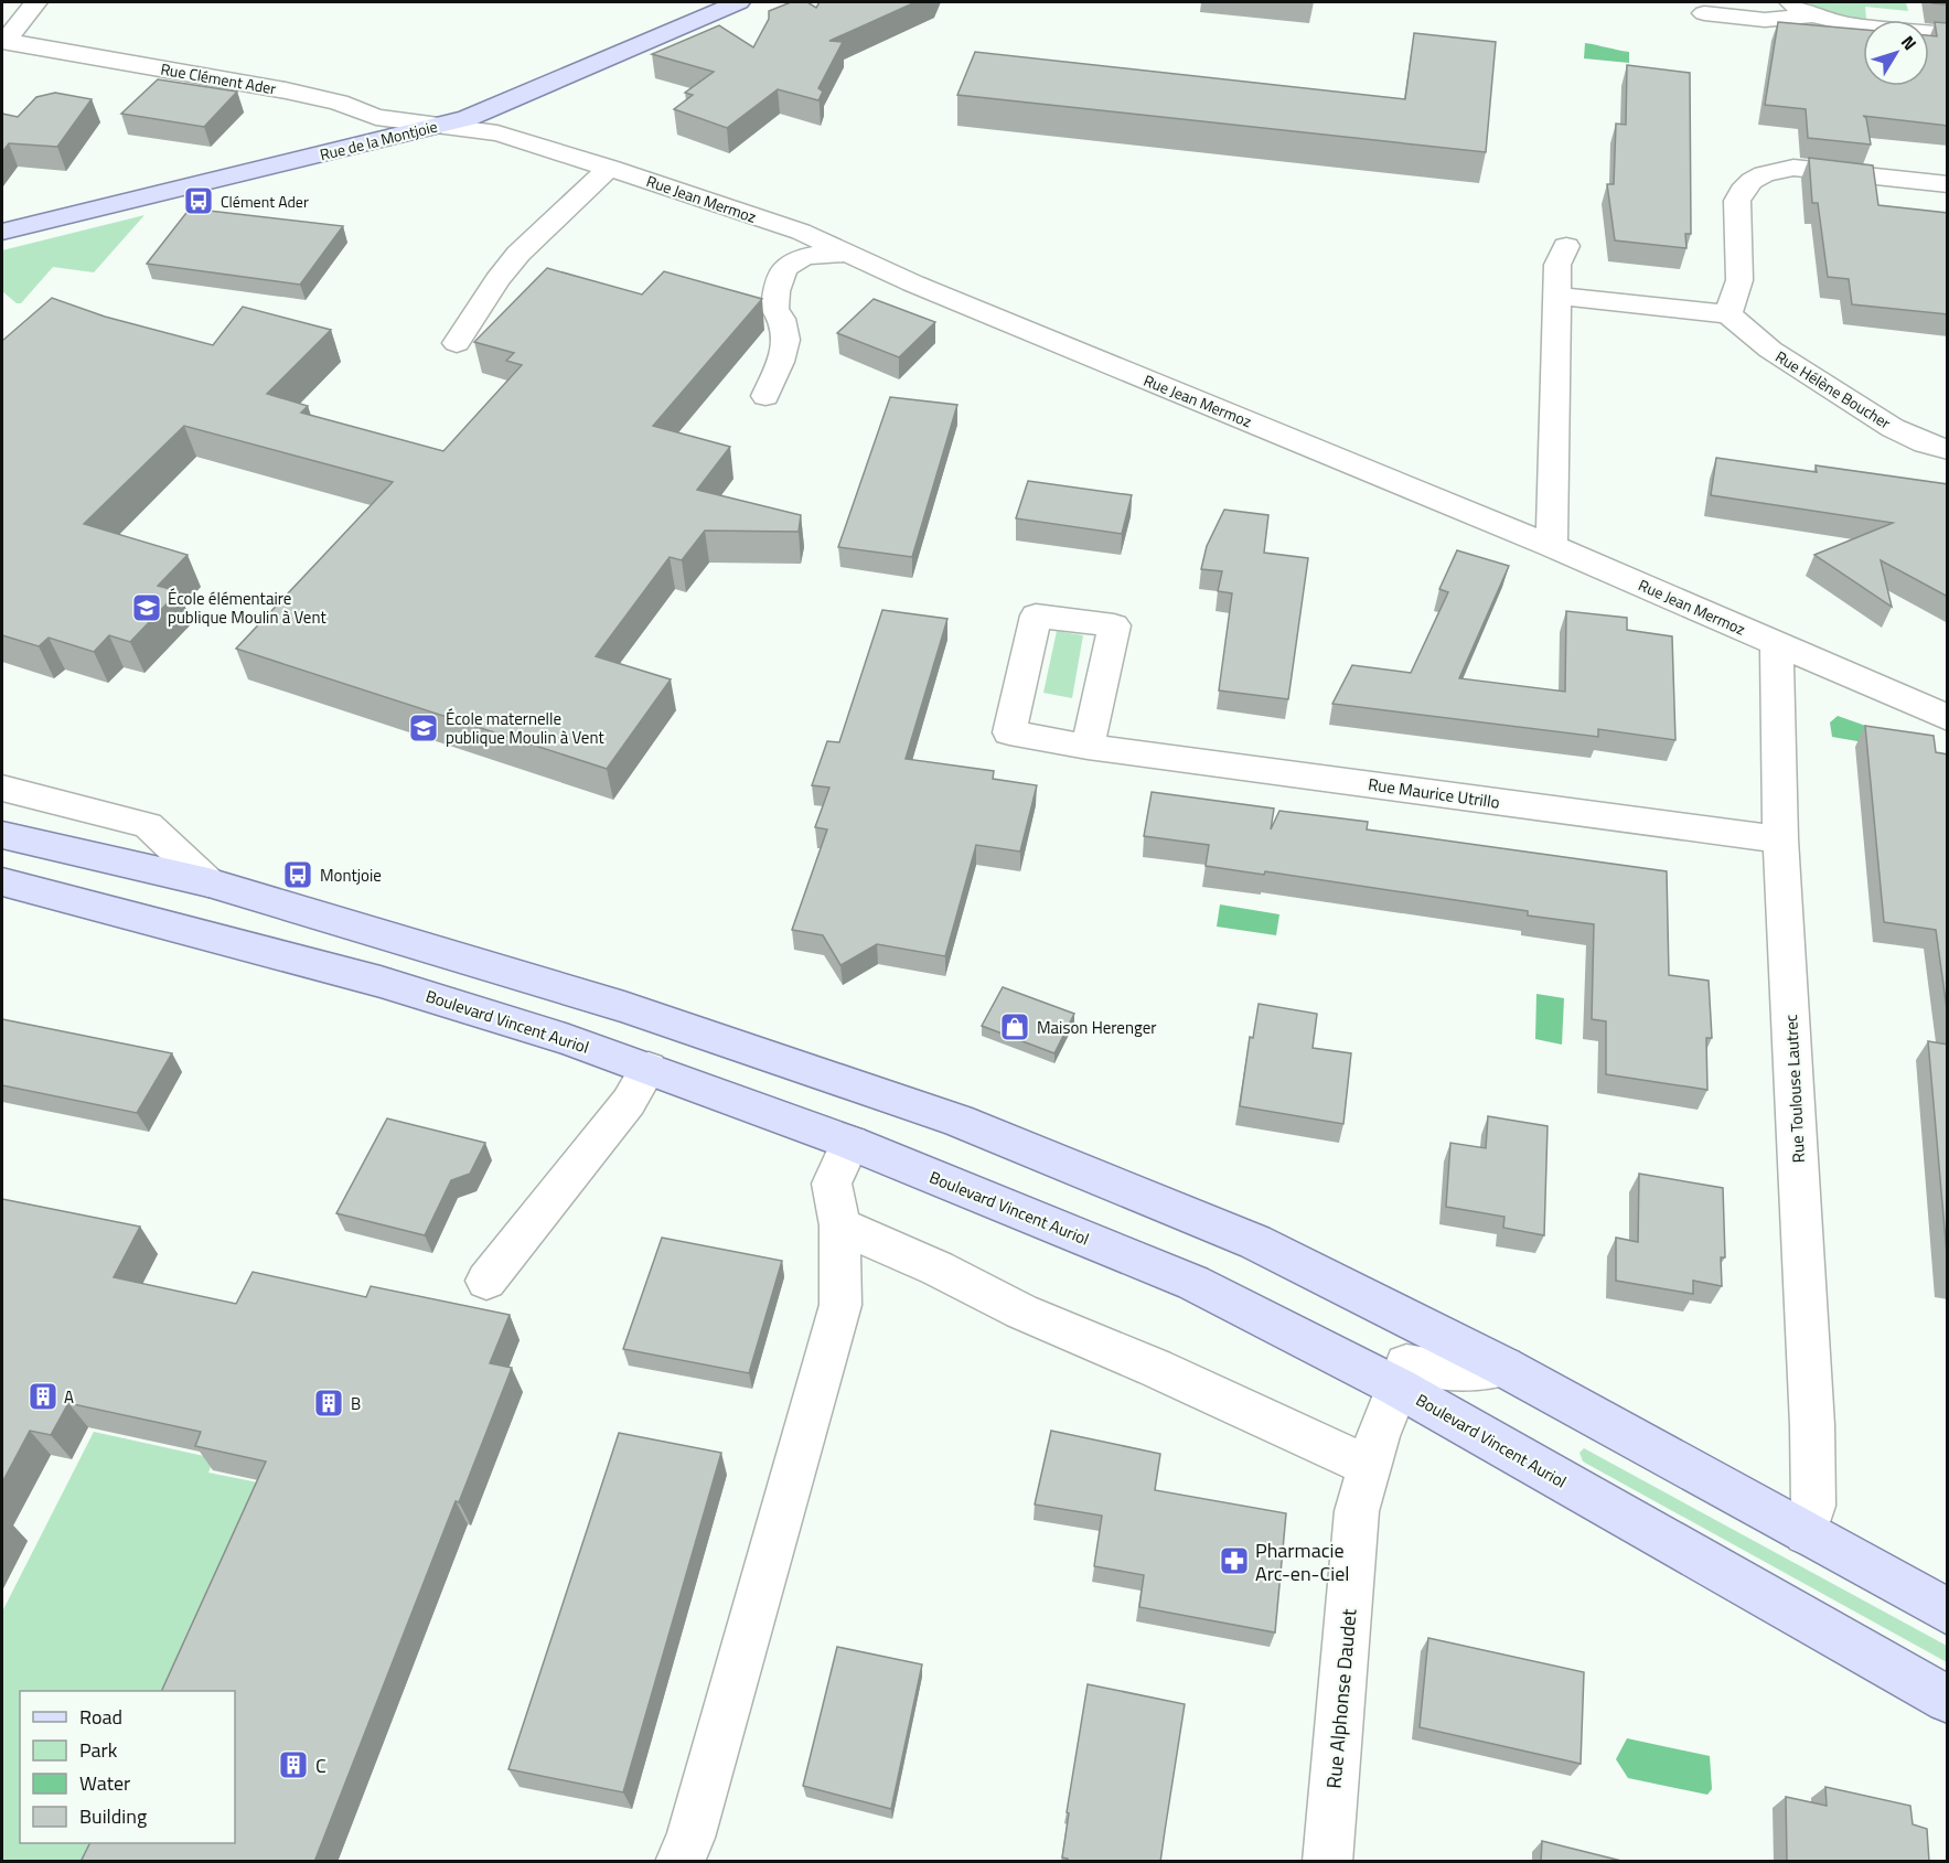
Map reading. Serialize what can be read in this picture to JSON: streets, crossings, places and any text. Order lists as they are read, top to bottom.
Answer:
{
  "streets": {
    "main road": ["Rue de la Montjoie", "Boulevard Vincent Auriol"],
    "street": [
      "Rue Clément Ader",
      "Rue Jean Mermoz",
      "Rue Hélène Boucher",
      "Rue Maurice Utrillo",
      "Rue Toulouse Lautrec",
      "Rue Alphonse Daudet"
    ]
  },
  "crossings": [
    ["Rue Clément Ader", "Rue de la Montjoie"],
    ["Rue Clément Ader", "Rue Jean Mermoz"],
    ["Rue de la Montjoie", "Rue Jean Mermoz"],
    ["Rue Jean Mermoz", "Rue Toulouse Lautrec"],
    ["Rue Maurice Utrillo", "Rue Toulouse Lautrec"],
    ["Boulevard Vincent Auriol", "Rue Alphonse Daudet"]
  ],
  "places": {
    "bus stop": ["Clément Ader", "Montjoie"],
    "school or university": ["École élémentaire publique Moulin à Vent", "École maternelle publique Moulin à Vent"],
    "shop": ["Maison Herenger"],
    "building": ["A", "B", "C"],
    "pharmacy": ["Pharmacie Arc-en-Ciel"]
  },
  "legend": [
    "Road",
    "Park",
    "Water",
    "Building"
  ],
  "north": "top right"
}
